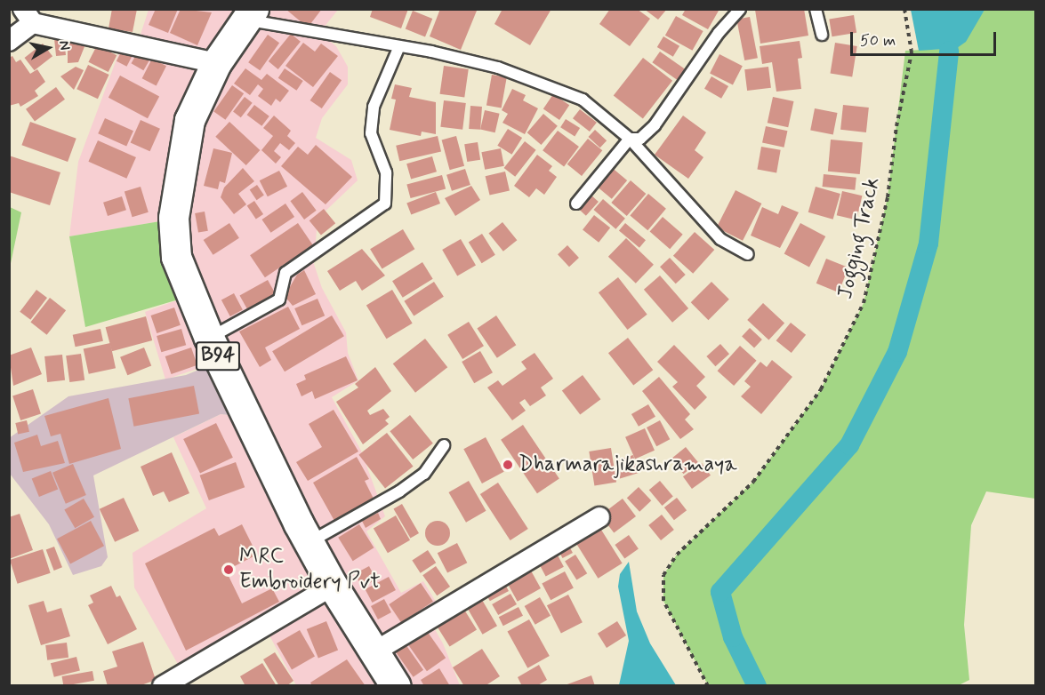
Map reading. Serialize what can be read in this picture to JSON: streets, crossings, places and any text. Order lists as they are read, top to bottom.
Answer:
{
  "streets": {
    "main road": ["B94"],
    "path": ["Jogging Track"]
  },
  "places": ["Dharmarajikashramaya", "MRC Embroidery Pvt"],
  "scale_bar": "50 m",
  "north": "right"
}
